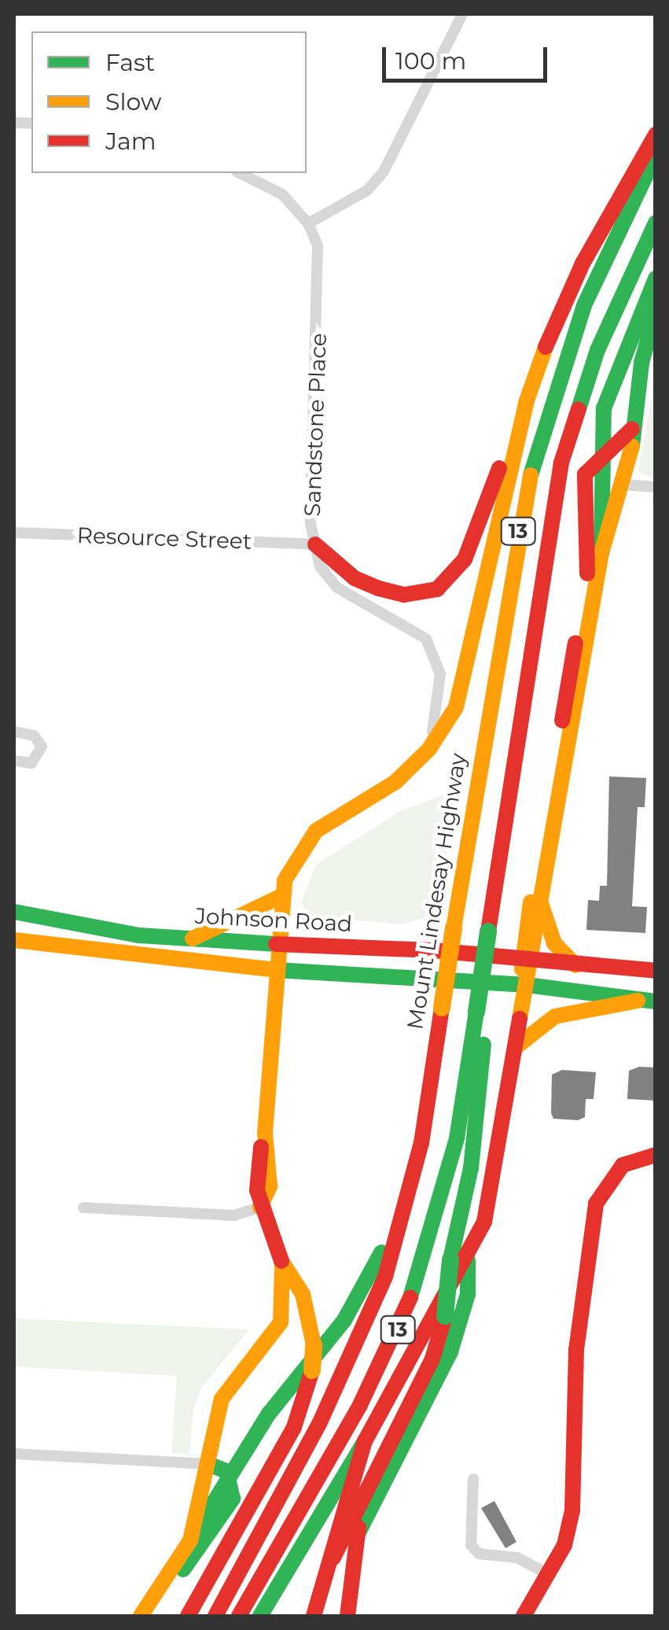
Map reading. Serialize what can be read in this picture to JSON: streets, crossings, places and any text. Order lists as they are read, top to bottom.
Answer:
{
  "streets": {
    "main road": ["13", "Mount Lindesay Highway", "Johnson Road"],
    "street": ["Sandstone Place", "Resource Street"]
  },
  "crossings": [
    ["Sandstone Place", "Resource Street"],
    ["Sandstone Place", "Mount Lindesay Highway"],
    ["Mount Lindesay Highway", "Johnson Road"]
  ],
  "legend": ["Fast", "Slow", "Jam"],
  "scale_bar": "100 m"
}
